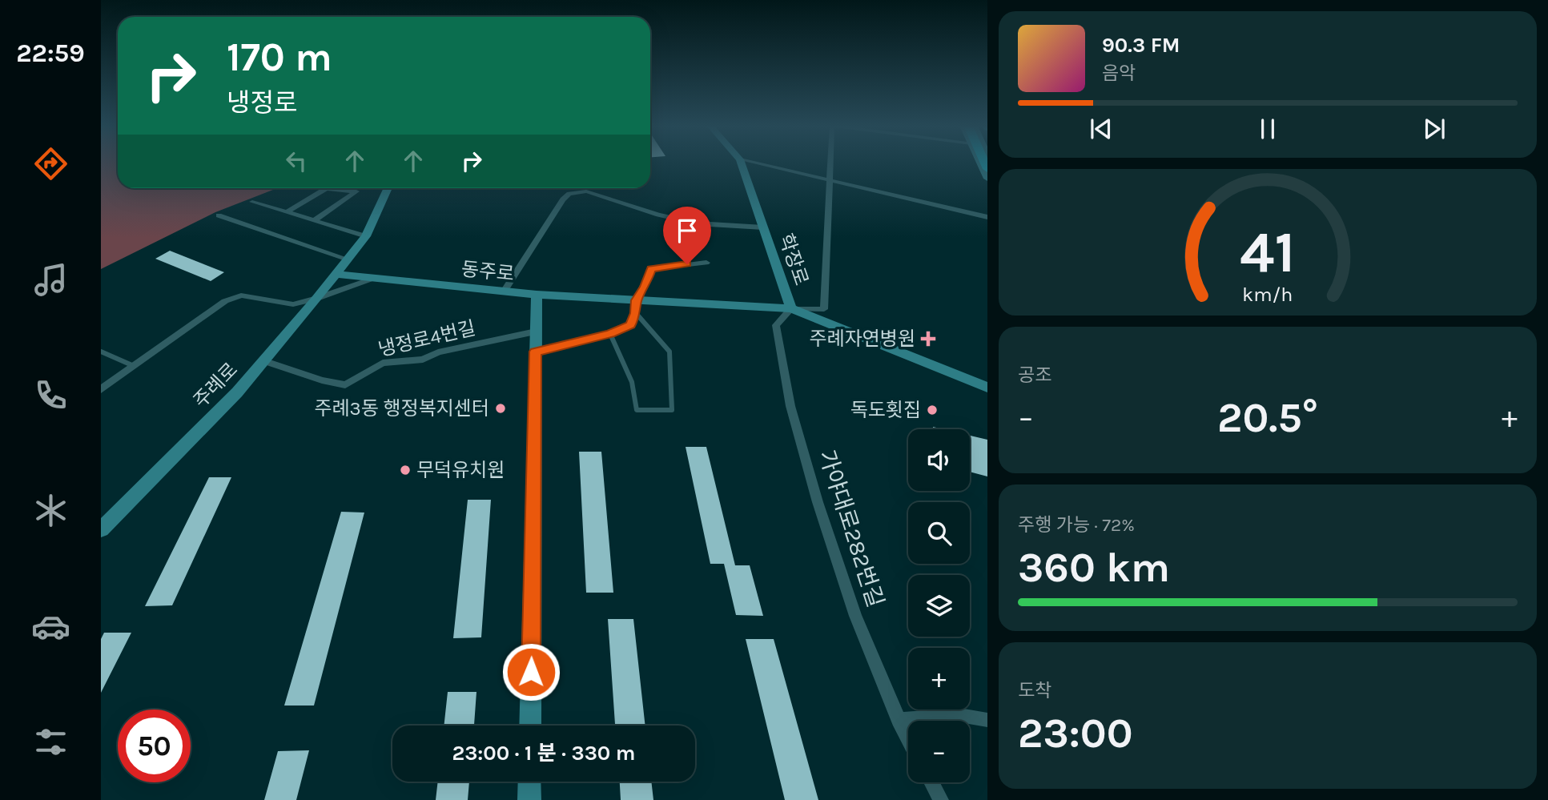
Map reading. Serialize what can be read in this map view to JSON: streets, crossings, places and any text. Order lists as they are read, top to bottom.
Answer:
{
  "streets": {
    "main road": ["학장로", "동주로", "주례로"],
    "street": ["냉정로4번길", "가야대로282번길"]
  },
  "crossings": [
    ["학장로", "동주로"],
    ["학장로", "가야대로282번길"],
    ["동주로", "주례로"],
    ["동주로", "가야대로282번길"],
    ["냉정로4번길", "주례로"]
  ],
  "places": {
    "health": ["주례자연병원"],
    "other": ["주례3동 행정복지센터", "독도횟집", "무덕유치원"]
  },
  "page": {
    "tabs": "22:59",
    "turn": ["170 m", "냉정로"],
    "song": ["90.3 FM", "음악"],
    "tile": [
      "공조",
      ["주행 가능 · 72%", "360 km"],
      ["도착", "23:00"]
    ],
    "heat": ["−", "20.5°", "+"],
    "map_buttons": ["+", "−"],
    "limit": "50",
    "trip": "23:00 · 1 분 · 330 m",
    "gauge": ["41", "km/h"]
  }
}
